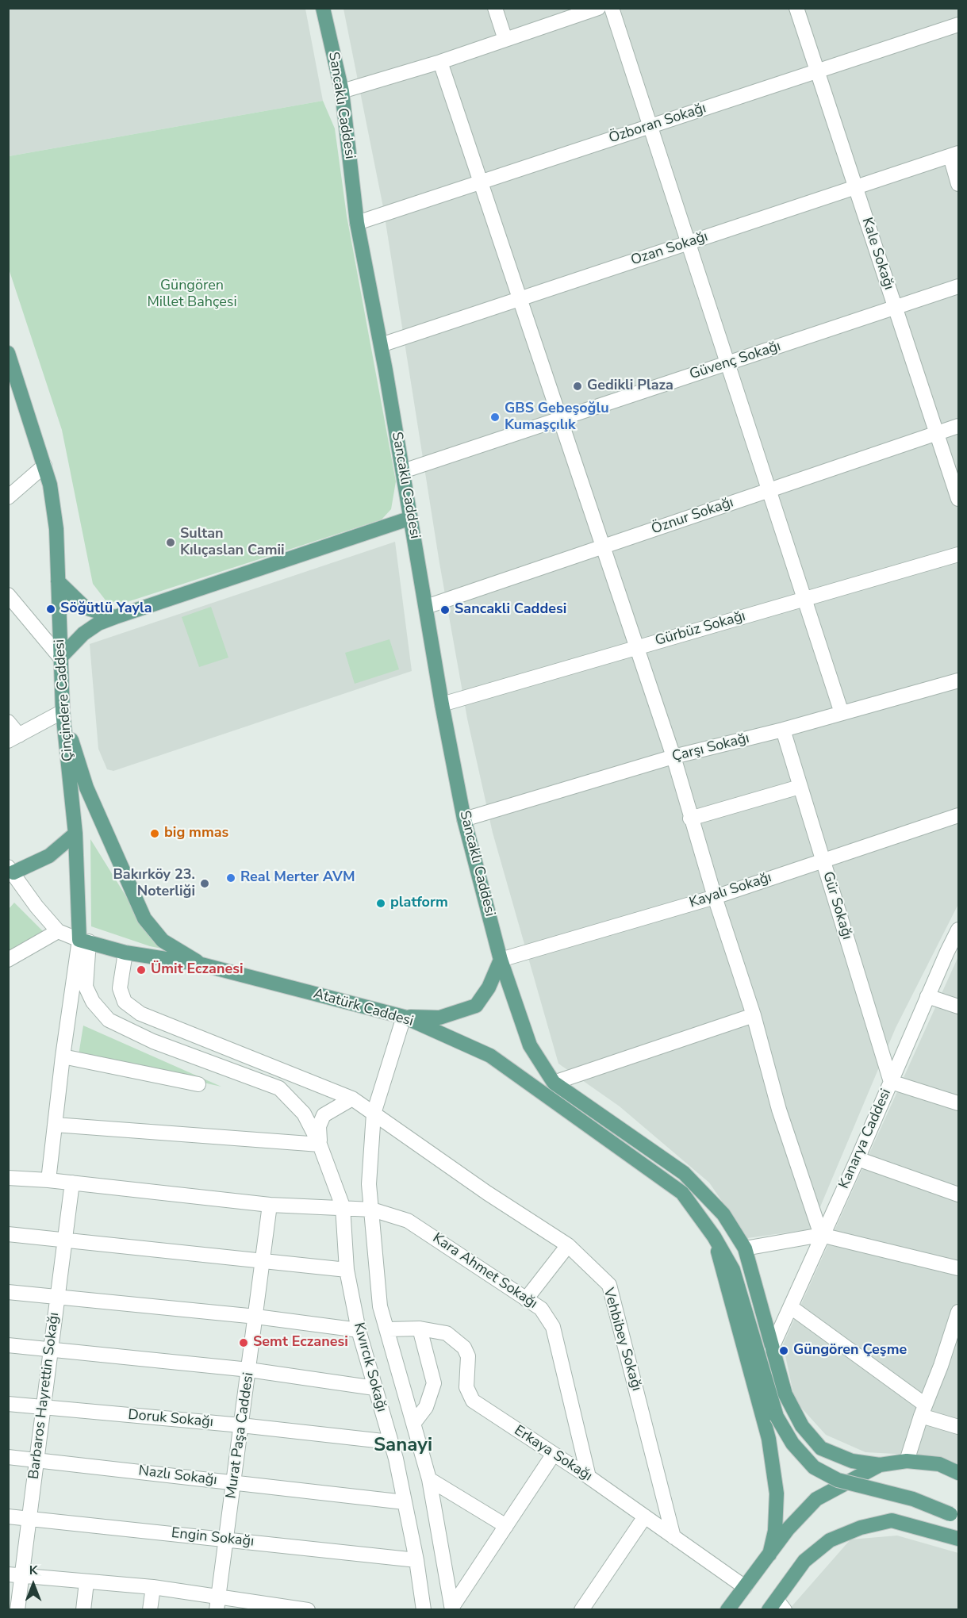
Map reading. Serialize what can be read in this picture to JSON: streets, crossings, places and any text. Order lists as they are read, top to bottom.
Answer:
{
  "streets": {
    "main road": ["Sancaklı Caddesi", "Çinçindere Caddesi", "Atatürk Caddesi"],
    "street": [
      "Özboran Sokağı",
      "Ozan Sokağı",
      "Kale Sokağı",
      "Güvenç Sokağı",
      "Öznur Sokağı",
      "Gürbüz Sokağı",
      "Çarşı Sokağı",
      "Kayalı Sokağı",
      "Gür Sokağı",
      "Kanarya Caddesi",
      "Kara Ahmet Sokağı",
      "Vehbibey Sokağı",
      "Kıvırcık Sokağı",
      "Barbaros Hayrettin Sokağı",
      "Doruk Sokağı",
      "Murat Paşa Caddesi",
      "Erkaya Sokağı",
      "Nazlı Sokağı",
      "Engin Sokağı"
    ]
  },
  "crossings": [
    ["Sancaklı Caddesi", "Özboran Sokağı"],
    ["Sancaklı Caddesi", "Ozan Sokağı"],
    ["Sancaklı Caddesi", "Güvenç Sokağı"],
    ["Sancaklı Caddesi", "Öznur Sokağı"],
    ["Sancaklı Caddesi", "Gürbüz Sokağı"],
    ["Sancaklı Caddesi", "Çarşı Sokağı"],
    ["Sancaklı Caddesi", "Kayalı Sokağı"],
    ["Özboran Sokağı", "Kale Sokağı"],
    ["Ozan Sokağı", "Kale Sokağı"],
    ["Kale Sokağı", "Güvenç Sokağı"],
    ["Kale Sokağı", "Öznur Sokağı"],
    ["Çinçindere Caddesi", "Atatürk Caddesi"],
    ["Çarşı Sokağı", "Gür Sokağı"],
    ["Kayalı Sokağı", "Gür Sokağı"],
    ["Gür Sokağı", "Kanarya Caddesi"],
    ["Atatürk Caddesi", "Vehbibey Sokağı"],
    ["Atatürk Caddesi", "Kıvırcık Sokağı"],
    ["Kara Ahmet Sokağı", "Kıvırcık Sokağı"],
    ["Kara Ahmet Sokağı", "Barbaros Hayrettin Sokağı"],
    ["Kara Ahmet Sokağı", "Murat Paşa Caddesi"],
    ["Kara Ahmet Sokağı", "Erkaya Sokağı"],
    ["Vehbibey Sokağı", "Kıvırcık Sokağı"],
    ["Vehbibey Sokağı", "Erkaya Sokağı"],
    ["Kıvırcık Sokağı", "Doruk Sokağı"],
    ["Kıvırcık Sokağı", "Erkaya Sokağı"],
    ["Kıvırcık Sokağı", "Nazlı Sokağı"],
    ["Kıvırcık Sokağı", "Engin Sokağı"],
    ["Barbaros Hayrettin Sokağı", "Doruk Sokağı"],
    ["Barbaros Hayrettin Sokağı", "Nazlı Sokağı"],
    ["Barbaros Hayrettin Sokağı", "Engin Sokağı"],
    ["Doruk Sokağı", "Murat Paşa Caddesi"],
    ["Murat Paşa Caddesi", "Nazlı Sokağı"],
    ["Murat Paşa Caddesi", "Engin Sokağı"]
  ],
  "districts": ["Sanayi"],
  "parks": ["Güngören Millet Bahçesi"],
  "places": [
    "Gedikli Plaza",
    "GBS Gebeşoğlu Kumaşçılık",
    "Sultan Kılıçaslan Camii",
    "Söğütlü Yayla",
    "Sancakli Caddesi",
    "big mmas",
    "Real Merter AVM",
    "Bakırköy 23. Noterliği",
    "platform",
    "Ümit Eczanesi",
    "Semt Eczanesi",
    "Güngören Çeşme"
  ],
  "north": "top"
}
